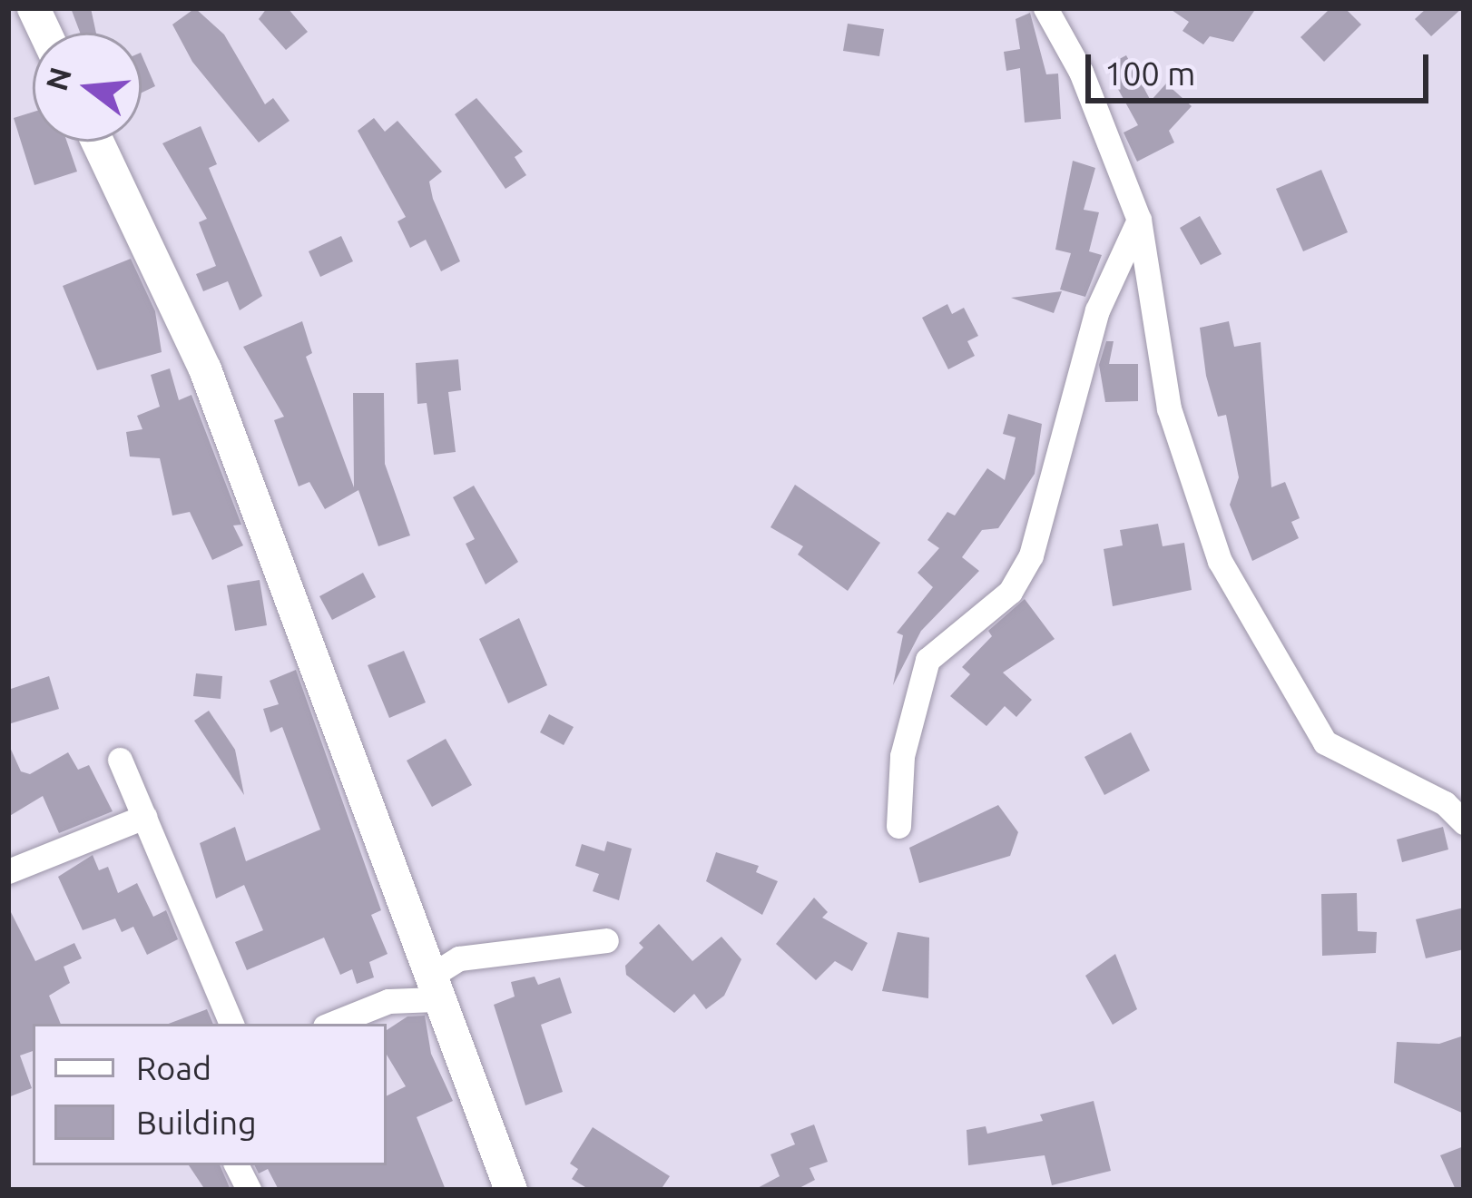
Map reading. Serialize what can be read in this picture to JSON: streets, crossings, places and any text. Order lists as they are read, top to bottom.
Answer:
{
  "legend": ["Road", "Building"],
  "scale_bar": "100 m",
  "north": "left"
}
